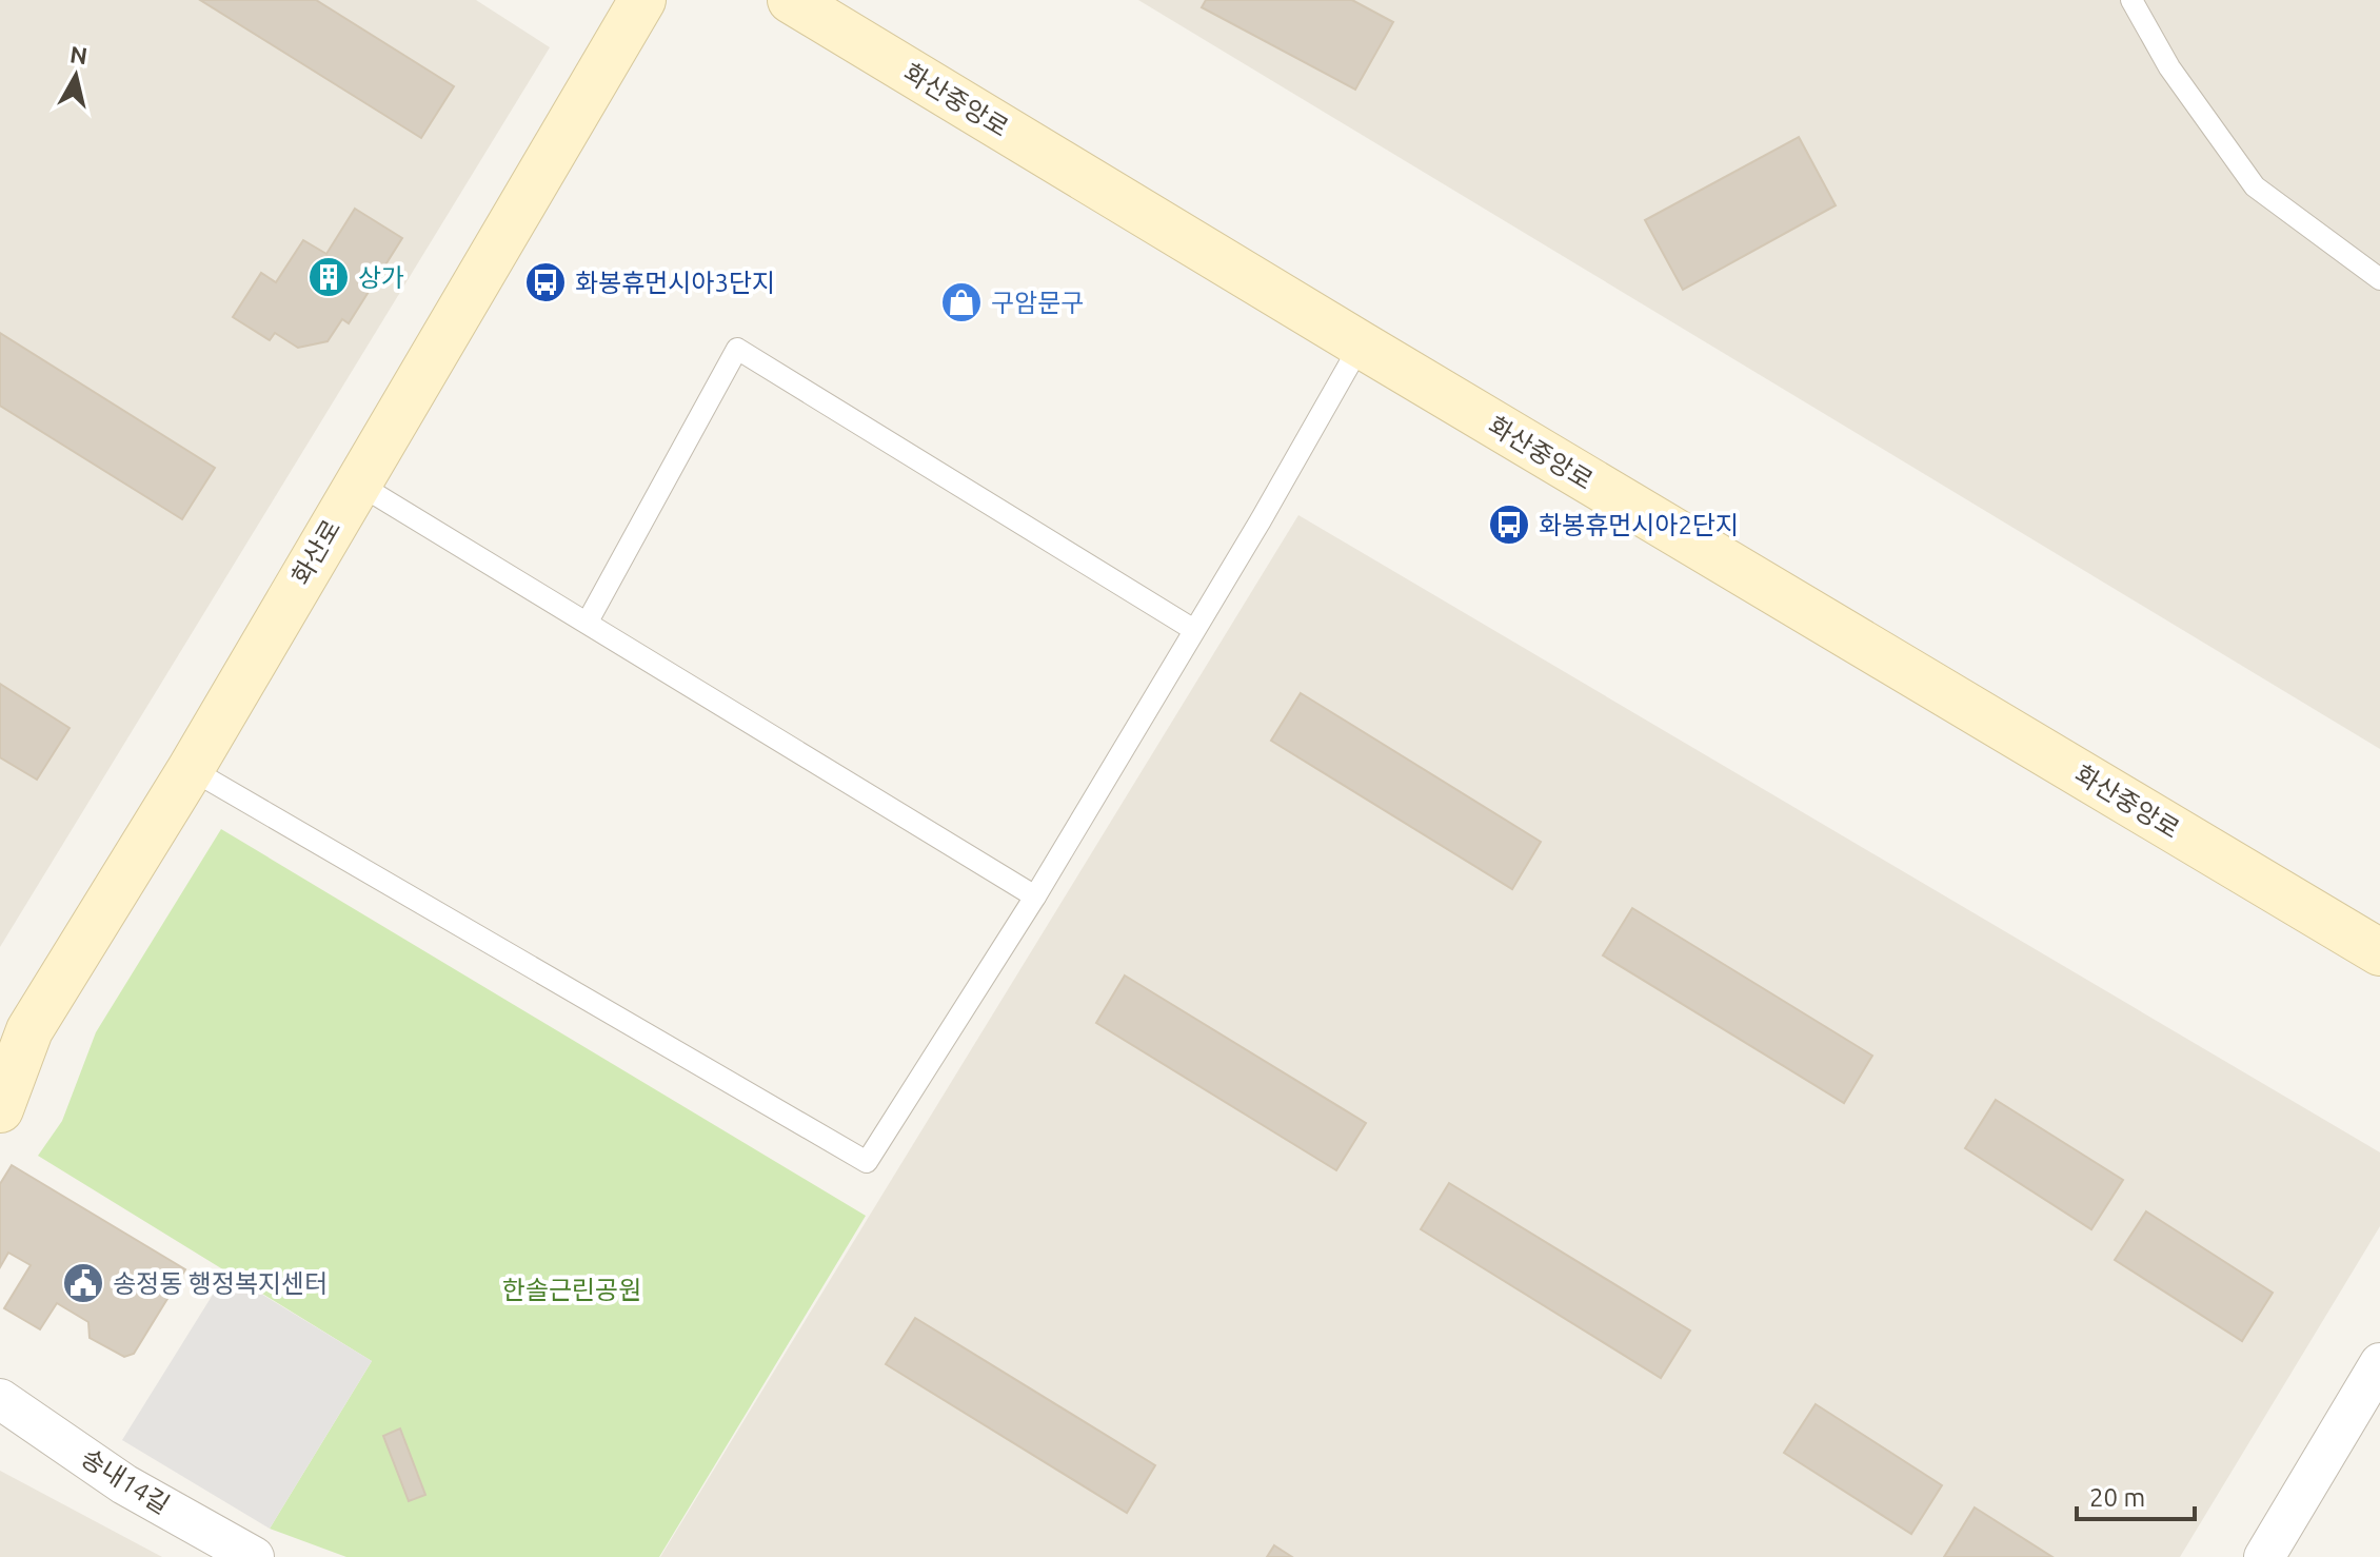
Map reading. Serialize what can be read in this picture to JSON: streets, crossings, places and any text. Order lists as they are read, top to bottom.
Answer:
{
  "streets": {
    "main road": ["화산중앙로", "화산로"],
    "street": ["송내14길"]
  },
  "parks": ["한솔근린공원"],
  "places": {
    "building": ["상가"],
    "bus stop": ["화봉휴먼시아3단지", "화봉휴먼시아2단지"],
    "shop": ["구암문구"],
    "public building": ["송정동 행정복지센터"]
  },
  "scale_bar": "20 m",
  "north": "top"
}
